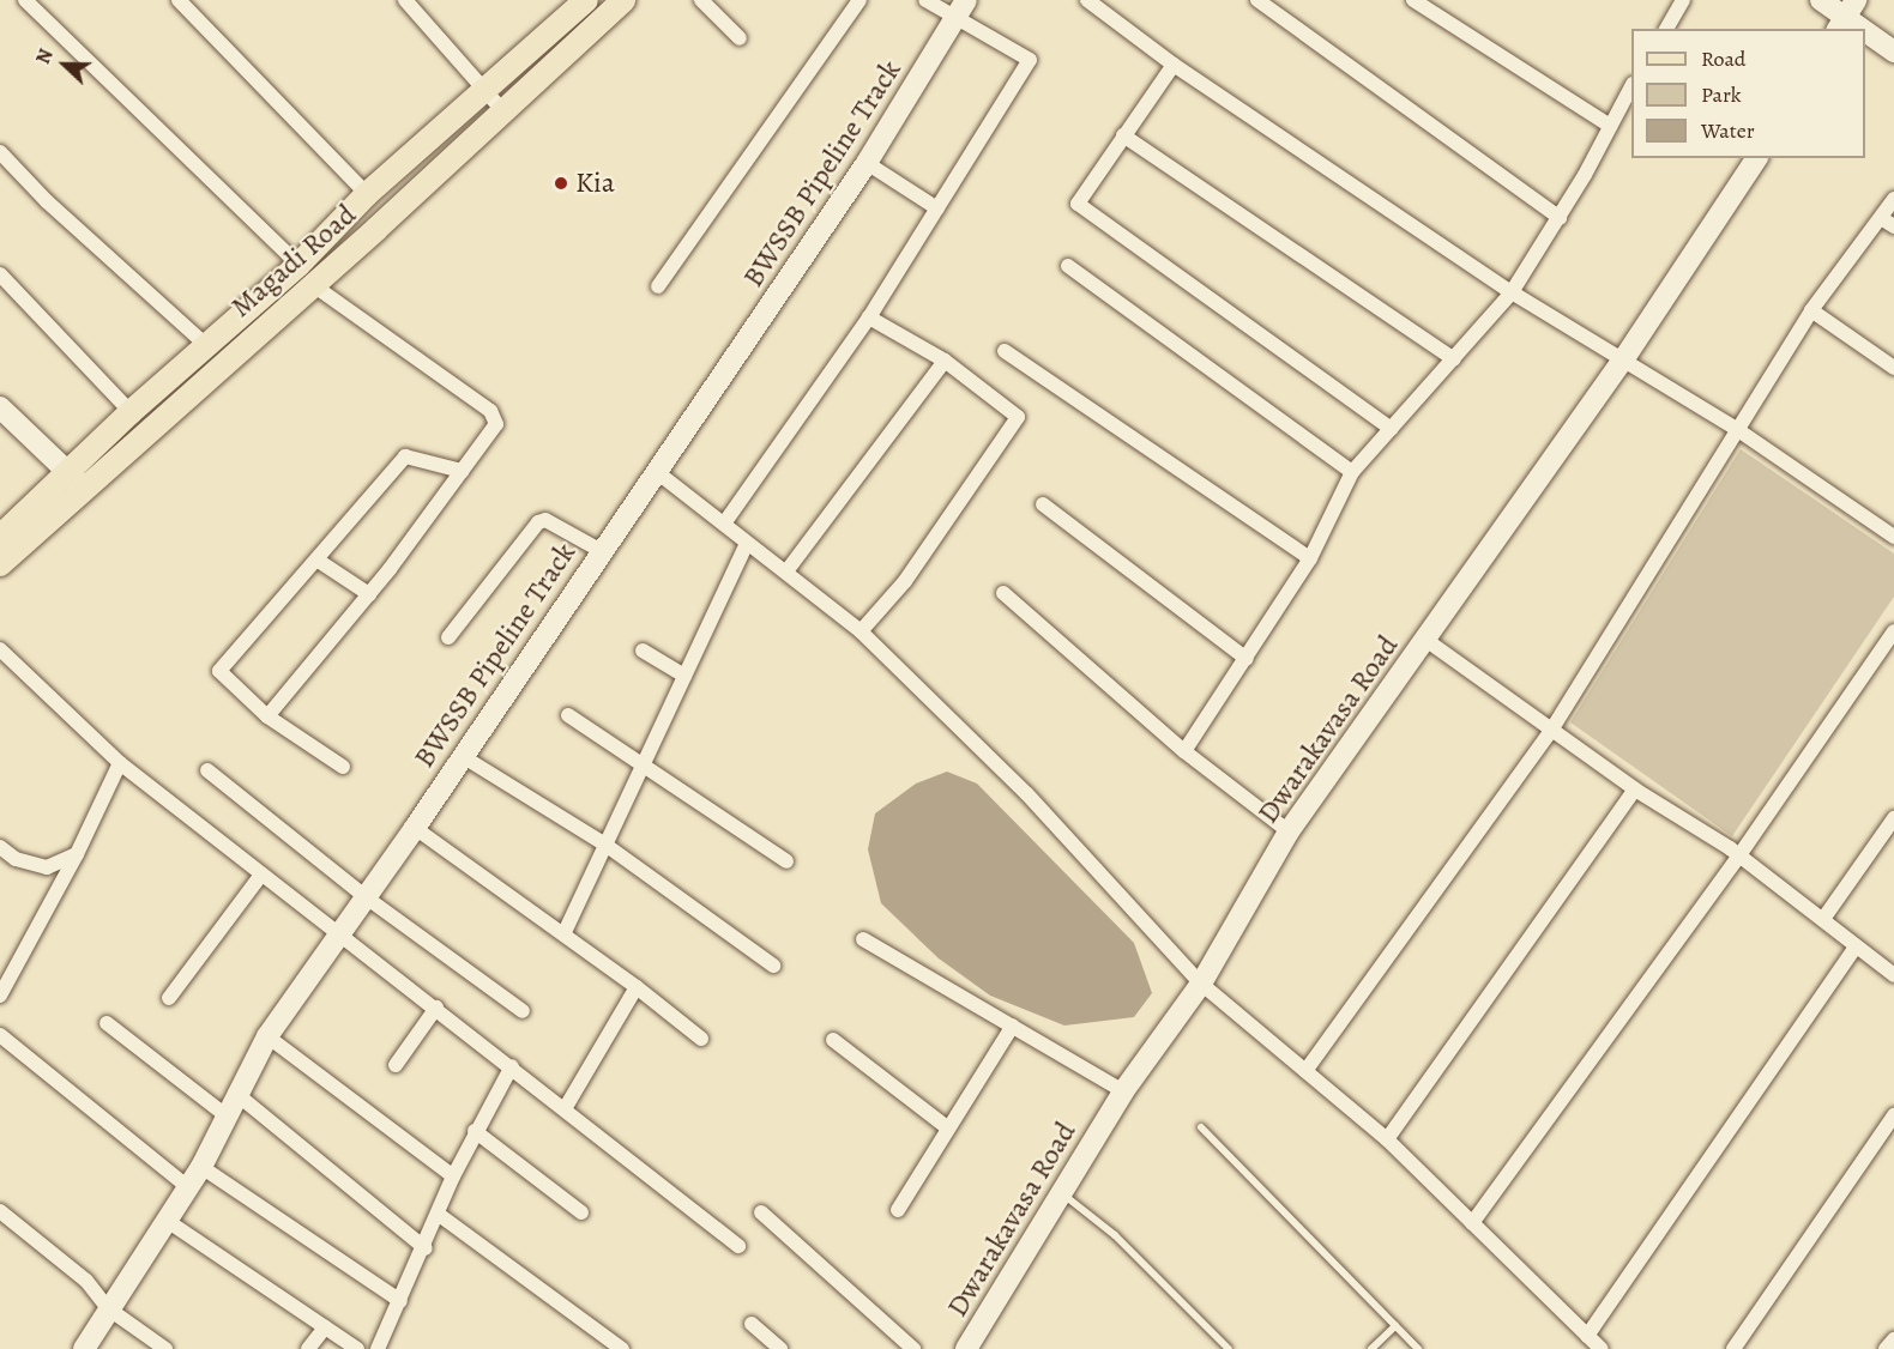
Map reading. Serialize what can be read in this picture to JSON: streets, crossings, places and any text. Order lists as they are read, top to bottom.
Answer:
{
  "streets": {
    "main road": ["Magadi Road"],
    "street": ["BWSSB Pipeline Track", "Dwarakavasa Road"]
  },
  "places": ["Kia"],
  "legend": ["Road", "Park", "Water"],
  "north": "left"
}
